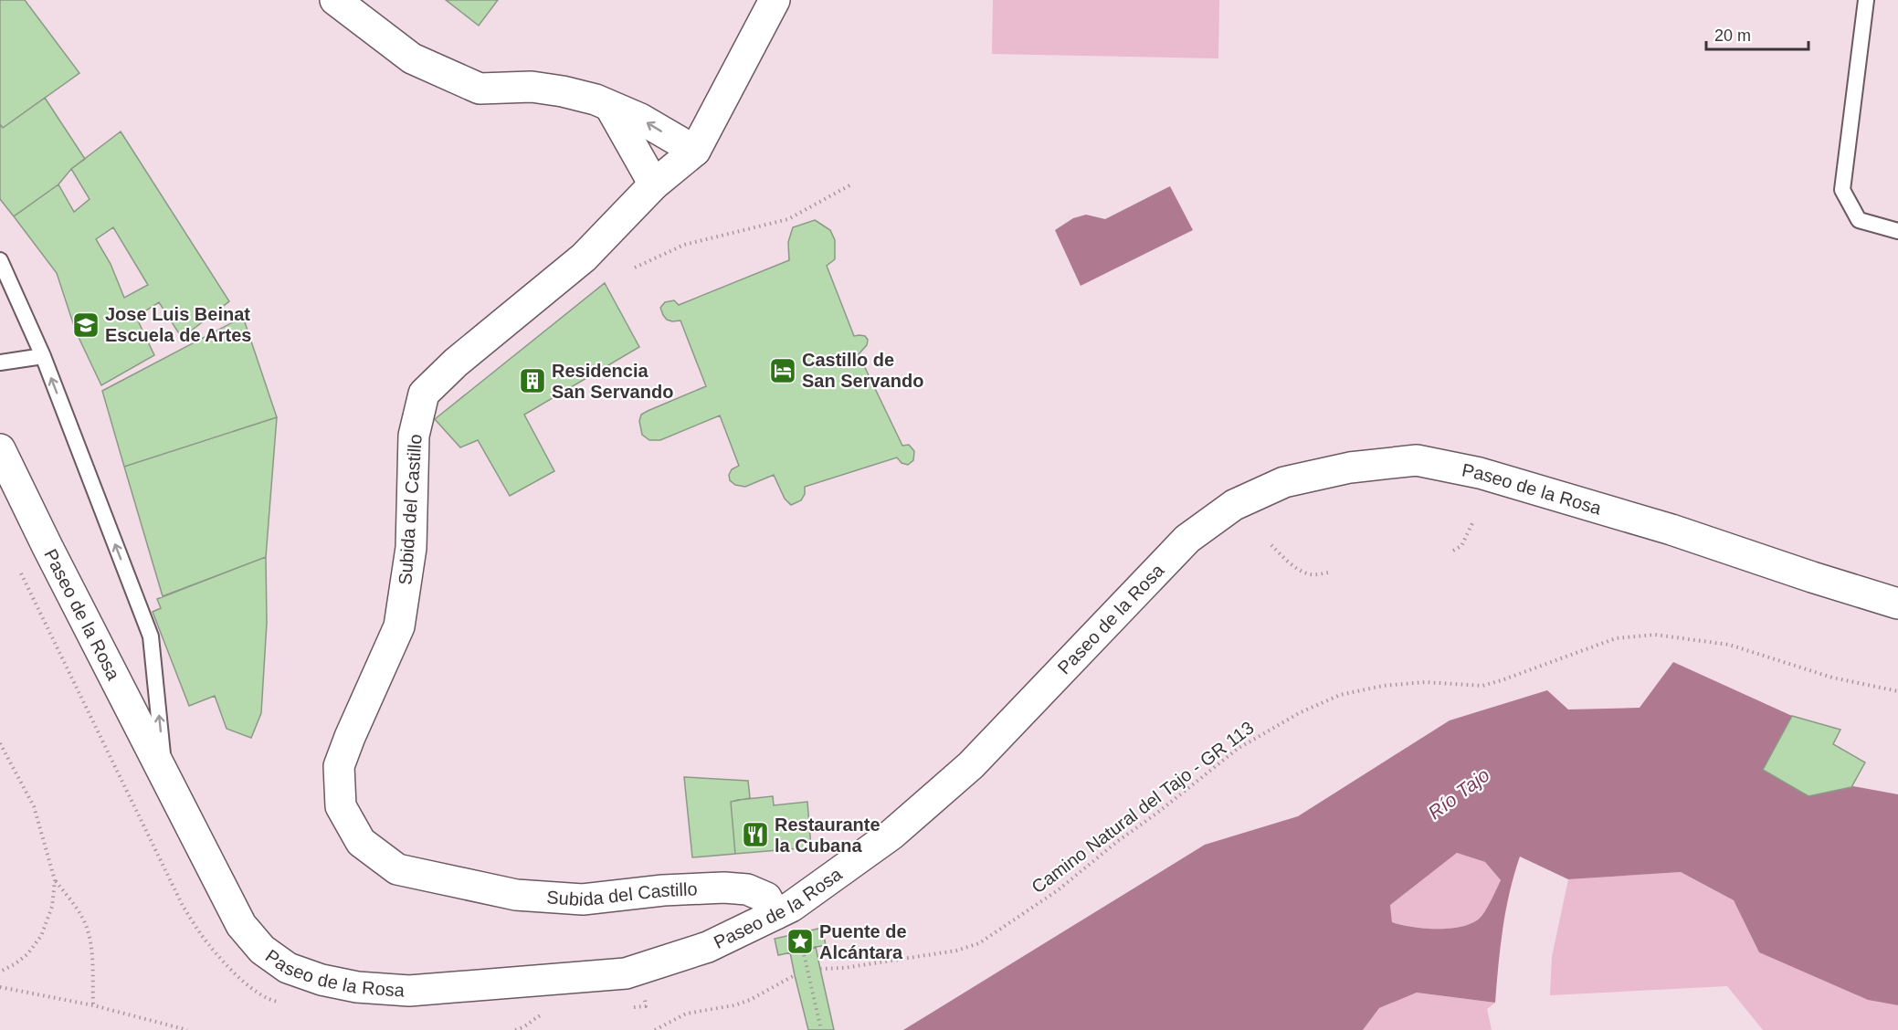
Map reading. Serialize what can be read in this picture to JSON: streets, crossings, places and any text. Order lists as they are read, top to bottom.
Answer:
{
  "streets": {
    "main road": ["Paseo de la Rosa", "Subida del Castillo"],
    "path": ["Camino Natural del Tajo - GR 113"]
  },
  "crossings": [
    ["Paseo de la Rosa", "Subida del Castillo"]
  ],
  "water": ["Río Tajo"],
  "places": {
    "school or university": ["Jose Luis Beinat Escuela de Artes"],
    "hotel": ["Castillo de San Servando"],
    "building": ["Residencia San Servando"],
    "restaurant": ["Restaurante la Cubana"],
    "place": ["Puente de Alcántara"]
  },
  "scale_bar": "20 m"
}
